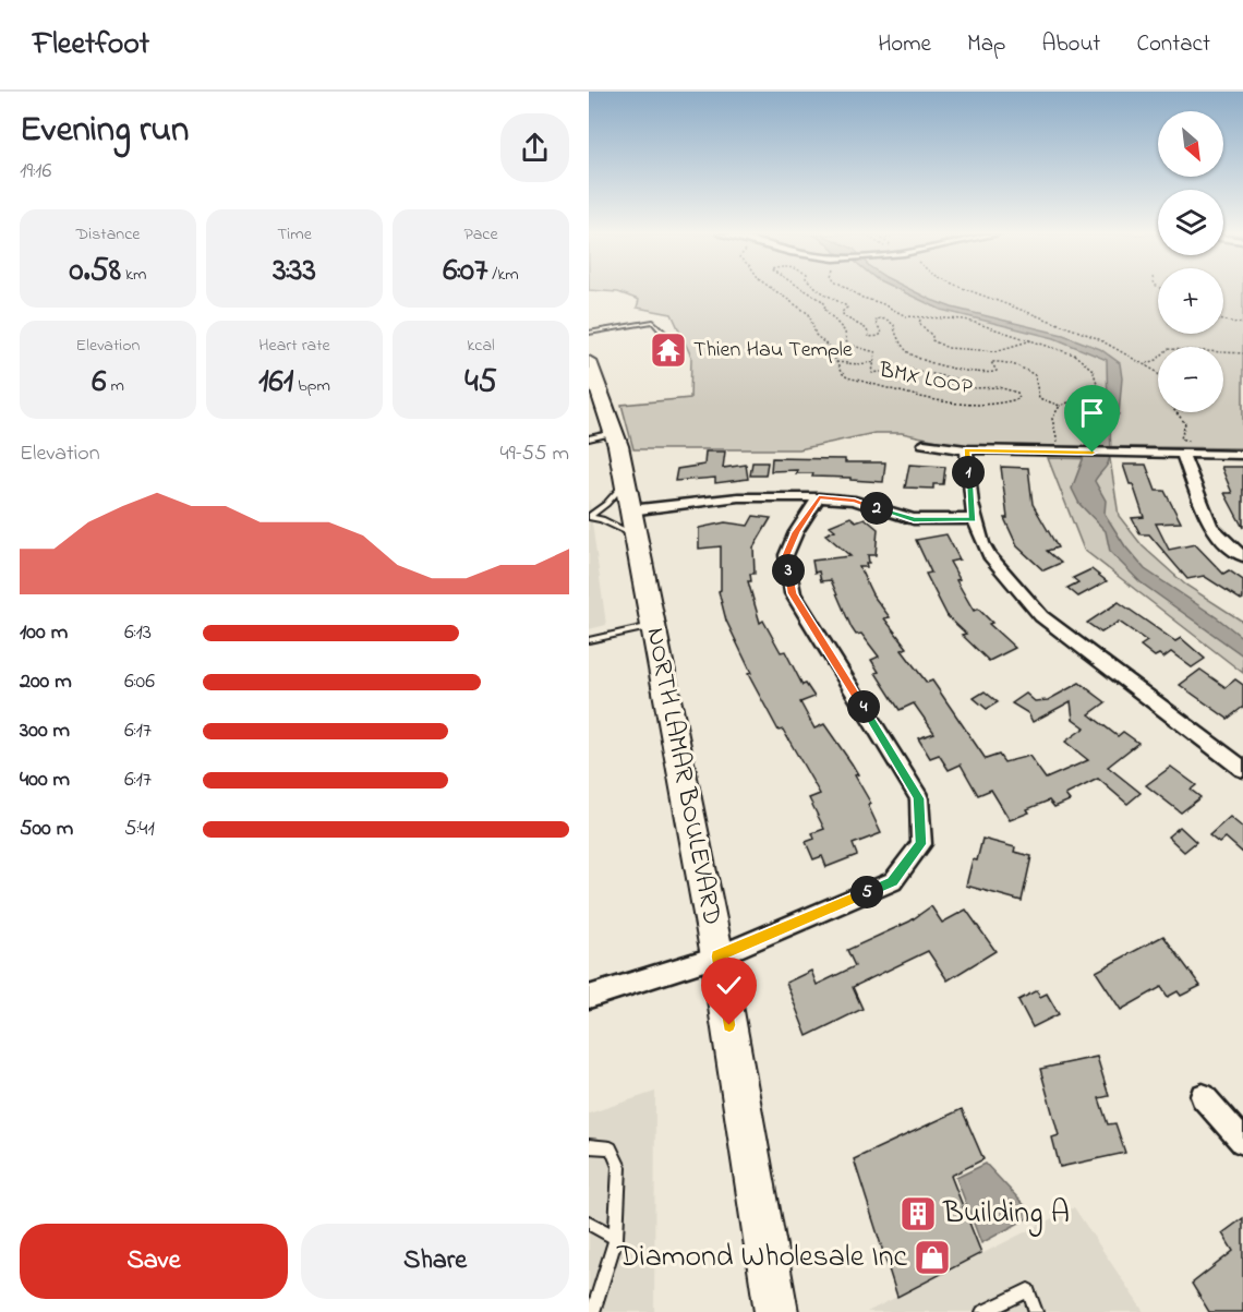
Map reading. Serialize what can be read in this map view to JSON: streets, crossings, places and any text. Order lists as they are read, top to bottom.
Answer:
{
  "streets": {
    "main road": ["NORTH LAMAR BOULEVARD"],
    "path": ["BMX LOOP"]
  },
  "places": {
    "temple": ["Thien Hau Temple"],
    "building": ["Building A"],
    "shop": ["Diamond Wholesale Inc"]
  },
  "north": "bottom right",
  "page": {
    "header": "Fleetfoot",
    "nav": [
      "Home",
      "Map",
      "About",
      "Contact"
    ],
    "heading": ["Evening run", "19:16"],
    "map_buttons": ["+", "−"],
    "stats": [
      ["Distance", "0.58 km"],
      ["Time", "3:33"],
      ["Pace", "6:07 /km"],
      ["Elevation", "6 m"],
      ["Heart rate", "161 bpm"],
      ["kcal", "45"]
    ],
    "chart": ["Elevation", "49–55 m"],
    "pins": [
      "1",
      "2",
      "3",
      "4",
      "5"
    ],
    "list": [
      {
        "name": "100 m",
        "note": "6:13"
      },
      {
        "name": "200 m",
        "note": "6:06"
      },
      {
        "name": "300 m",
        "note": "6:17"
      },
      {
        "name": "400 m",
        "note": "6:17"
      },
      {
        "name": "500 m",
        "note": "5:41"
      }
    ],
    "buttons": ["Save", "Share"]
  }
}
